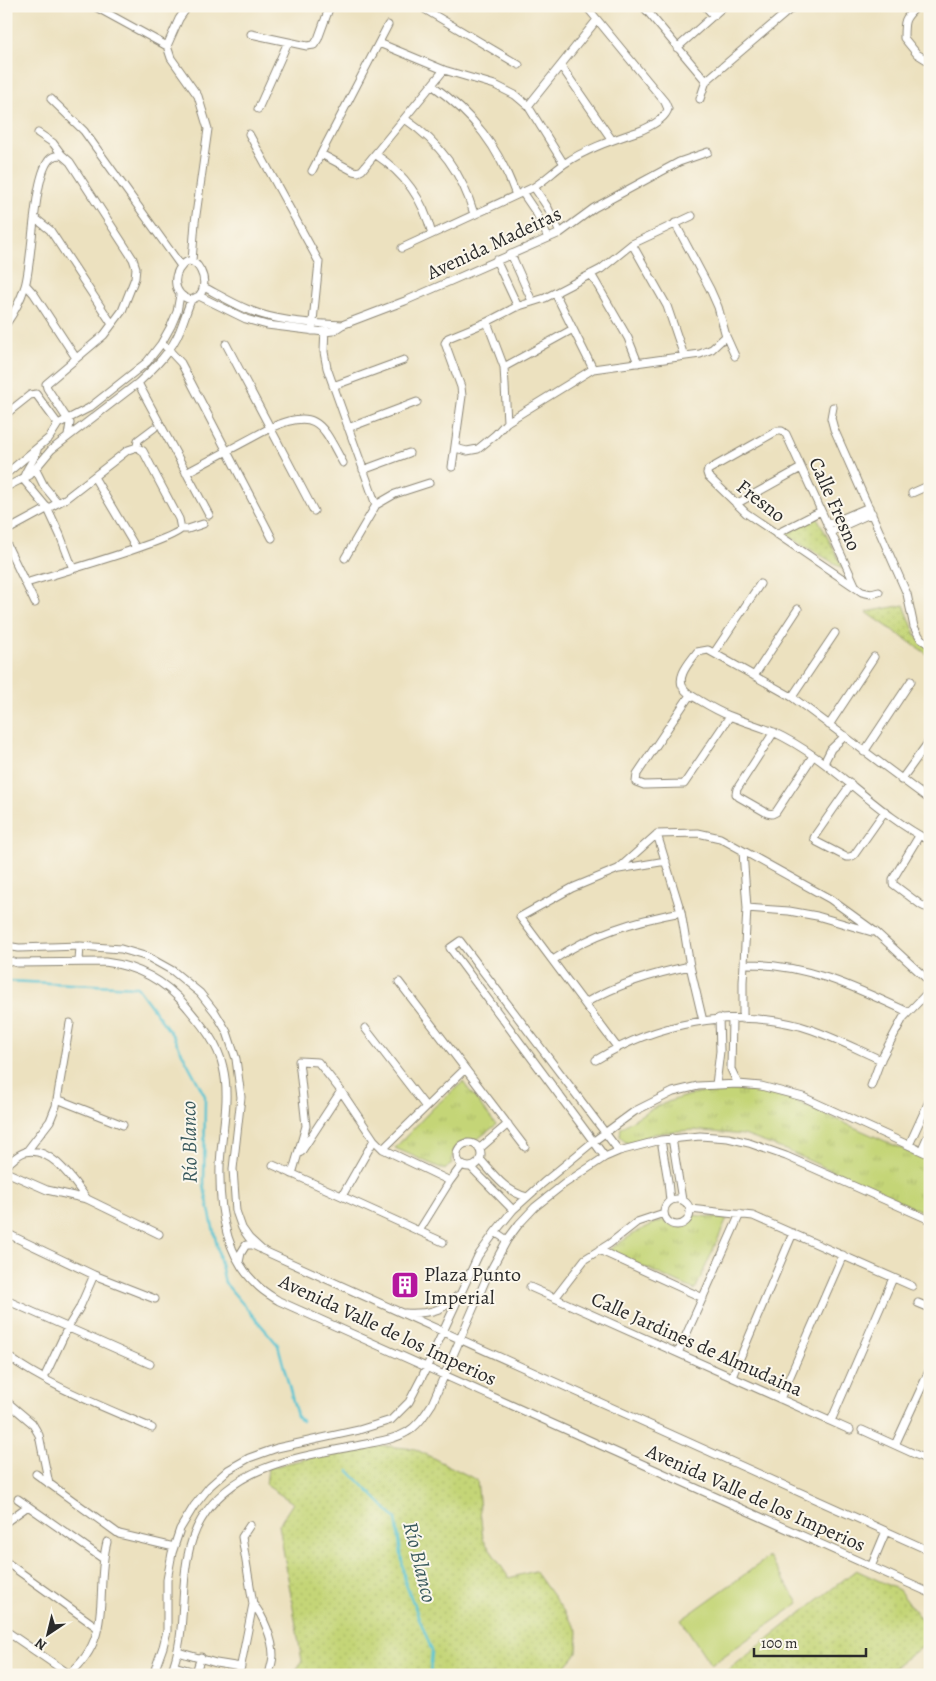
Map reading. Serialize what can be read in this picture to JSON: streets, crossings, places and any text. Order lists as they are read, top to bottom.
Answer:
{
  "streets": {
    "street": [
      "Avenida Madeiras",
      "Fresno",
      "Calle Fresno",
      "Avenida Valle de los Imperios",
      "Calle Jardines de Almudaina"
    ]
  },
  "crossings": [
    ["Fresno", "Calle Fresno"]
  ],
  "water": ["Río Blanco"],
  "places": {
    "building": ["Plaza Punto Imperial"]
  },
  "scale_bar": "100 m",
  "north": "bottom left"
}
